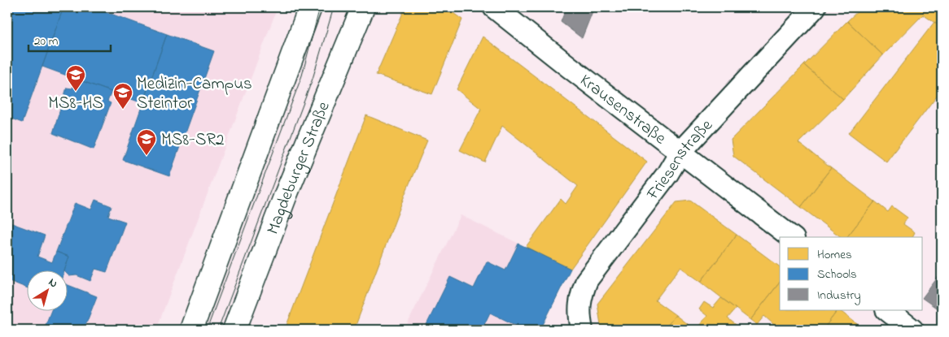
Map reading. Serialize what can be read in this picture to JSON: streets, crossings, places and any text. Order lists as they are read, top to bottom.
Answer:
{
  "streets": {
    "street": ["Krausenstraße", "Friesenstraße", "Magdeburger Straße"]
  },
  "crossings": [
    ["Krausenstraße", "Friesenstraße"]
  ],
  "places": {
    "school or university": ["MS8-HS", "Medizin-Campus Steintor", "MS8-SR2"]
  },
  "legend": ["Homes", "Schools", "Industry"],
  "scale_bar": "20 m",
  "north": "top right"
}
